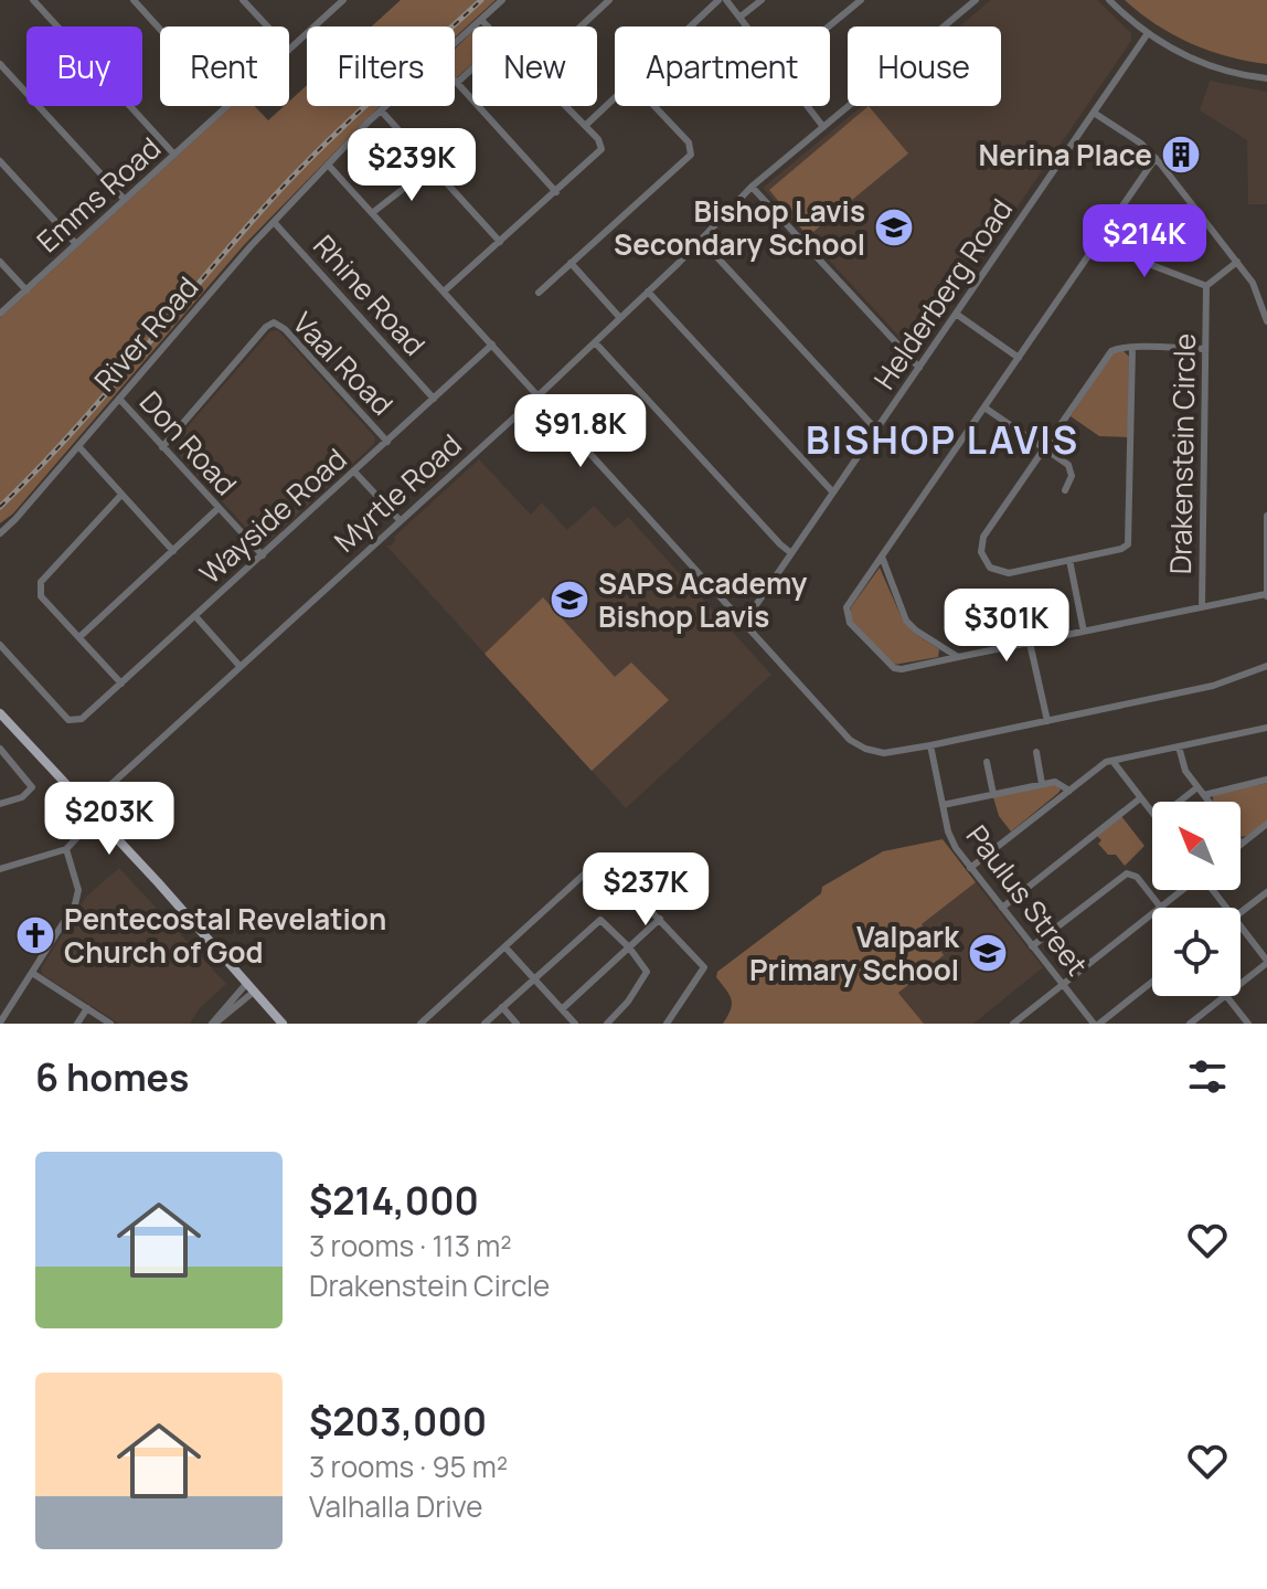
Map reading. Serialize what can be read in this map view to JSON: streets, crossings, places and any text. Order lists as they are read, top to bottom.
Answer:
{
  "streets": {
    "street": [
      "Emms Road",
      "Helderberg Road",
      "Rhine Road",
      "River Road",
      "Vaal Road",
      "Don Road",
      "Drakenstein Circle",
      "Myrtle Road",
      "Wayside Road",
      "Paulus Street"
    ]
  },
  "crossings": [
    ["Rhine Road", "River Road"],
    ["Rhine Road", "Wayside Road"],
    ["River Road", "Don Road"],
    ["Vaal Road", "Don Road"],
    ["Vaal Road", "Wayside Road"],
    ["Don Road", "Wayside Road"]
  ],
  "districts": ["BISHOP LAVIS"],
  "places": {
    "building": ["Nerina Place"],
    "school or university": ["Bishop Lavis Secondary School", "SAPS Academy Bishop Lavis", "Valpark Primary School"],
    "church": ["Pentecostal Revelation Church of God"]
  },
  "north": "top left",
  "page": {
    "chip": [
      "Buy",
      "Rent",
      "Filters",
      "New",
      "Apartment",
      "House"
    ],
    "price": [
      "$239K",
      "$214K",
      "$91.8K",
      "$301K",
      "$203K",
      "$237K"
    ],
    "heading": "6 homes",
    "list": [
      {
        "name": "$214,000",
        "note": "3 rooms · 113 m² · Drakenstein Circle"
      },
      {
        "name": "$203,000",
        "note": "3 rooms · 95 m² · Valhalla Drive"
      }
    ]
  }
}
